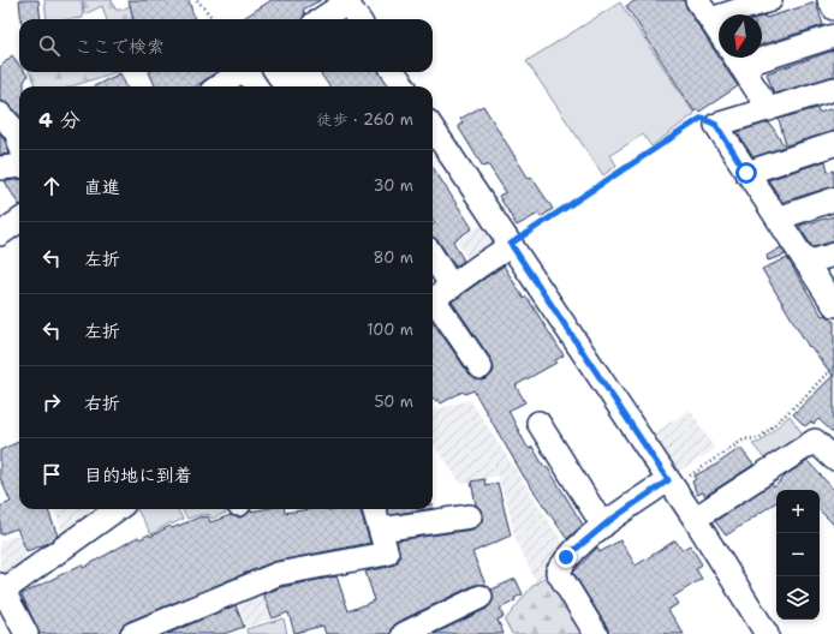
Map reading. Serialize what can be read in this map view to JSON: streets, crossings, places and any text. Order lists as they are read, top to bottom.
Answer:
{
  "north": "bottom",
  "page": {
    "search": "ここで検索",
    "heading": ["4 分", "徒歩 · 260 m"],
    "list": [
      ["直進", "30 m"],
      ["左折", "80 m"],
      ["左折", "100 m"],
      ["右折", "50 m"],
      "目的地に到着"
    ],
    "map_buttons": ["+", "−"]
  }
}
